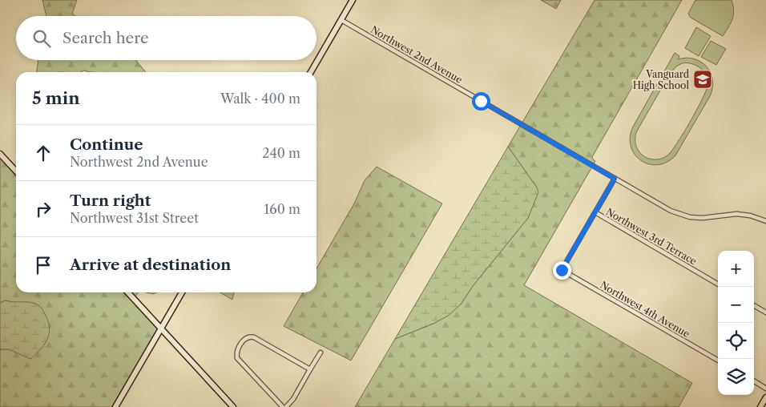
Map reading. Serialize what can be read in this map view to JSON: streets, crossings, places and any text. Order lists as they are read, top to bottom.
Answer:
{
  "streets": {
    "street": ["Northwest 2nd Avenue", "Northwest 3rd Terrace", "Northwest 4th Avenue"]
  },
  "crossings": [
    ["Northwest 3rd Terrace", "Northwest 4th Avenue"]
  ],
  "places": {
    "school or university": ["Vanguard High School"]
  },
  "page": {
    "search": "Search here",
    "heading": ["5 min", "Walk · 400 m"],
    "list": [
      ["Continue", "Northwest 2nd Avenue", "240 m"],
      ["Turn right", "Northwest 31st Street", "160 m"],
      "Arrive at destination"
    ],
    "map_buttons": ["+", "−"]
  }
}
